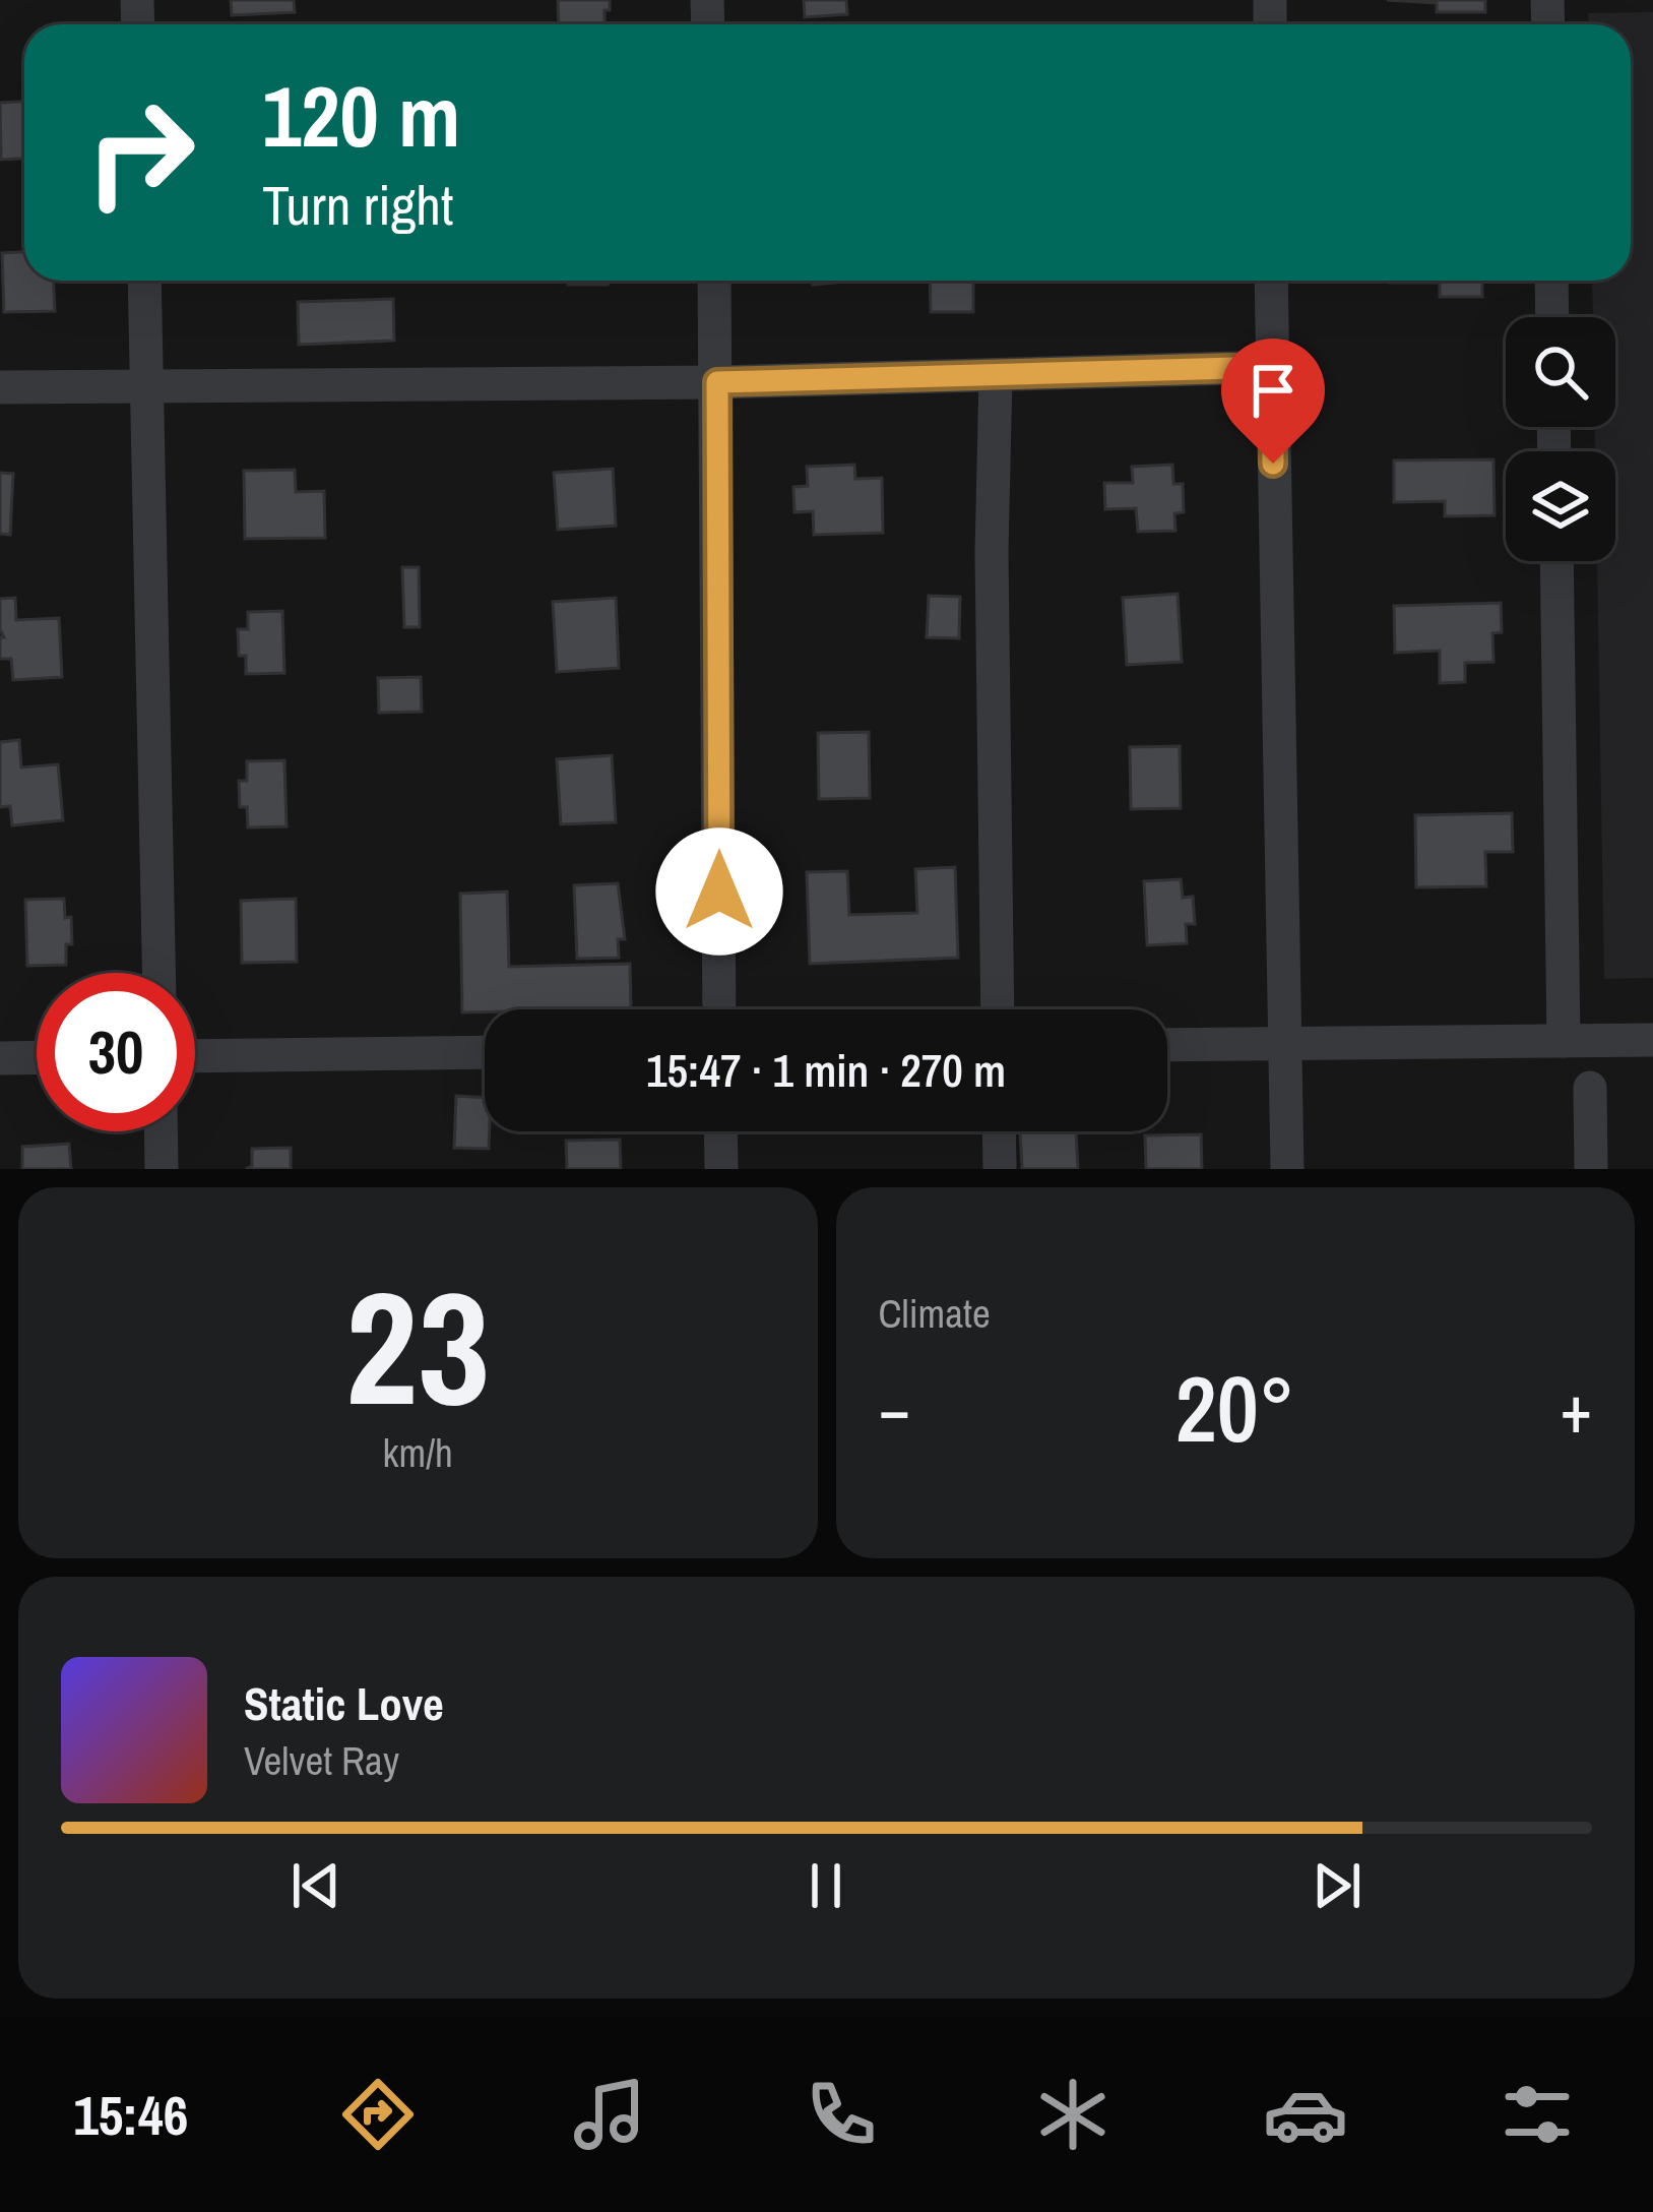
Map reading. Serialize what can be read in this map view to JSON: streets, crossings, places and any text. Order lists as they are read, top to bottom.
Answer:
{
  "page": {
    "turn": ["120 m", "Turn right"],
    "limit": "30",
    "trip": "15:47 · 1 min · 270 m",
    "tile": [
      ["23", "km/h"],
      "Climate"
    ],
    "heat": ["−", "20°", "+"],
    "song": ["Static Love", "Velvet Ray"],
    "tabs": "15:46"
  }
}
